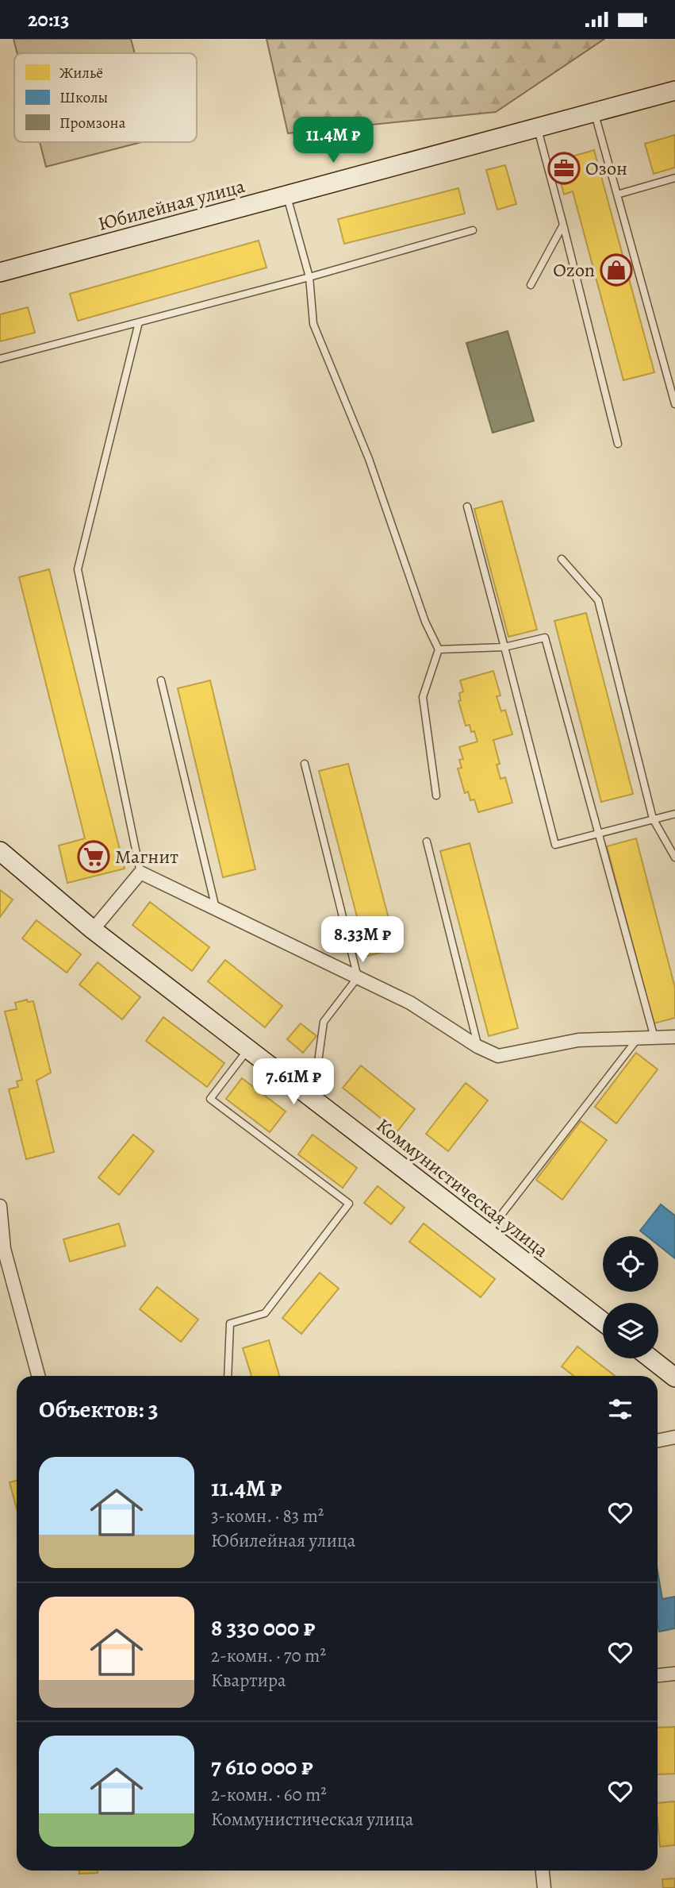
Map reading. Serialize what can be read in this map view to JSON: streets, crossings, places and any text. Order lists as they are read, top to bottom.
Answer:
{
  "streets": {
    "street": ["Юбилейная улица", "Коммунистическая улица"]
  },
  "places": {
    "office": ["Озон"],
    "shop": ["Ozon"],
    "supermarket": ["Магнит"]
  },
  "legend": ["Жильё", "Школы", "Промзона"],
  "page": {
    "status": "20:13",
    "price": ["11.4M ₽", "8.33M ₽", "7.61M ₽"],
    "heading": "Объектов: 3",
    "list": [
      {
        "name": "11.4M ₽",
        "note": "3-комн. · 83 m² · Юбилейная улица"
      },
      {
        "name": "8 330 000 ₽",
        "note": "2-комн. · 70 m² · Квартира"
      },
      {
        "name": "7 610 000 ₽",
        "note": "2-комн. · 60 m² · Коммунистическая улица"
      }
    ]
  }
}
